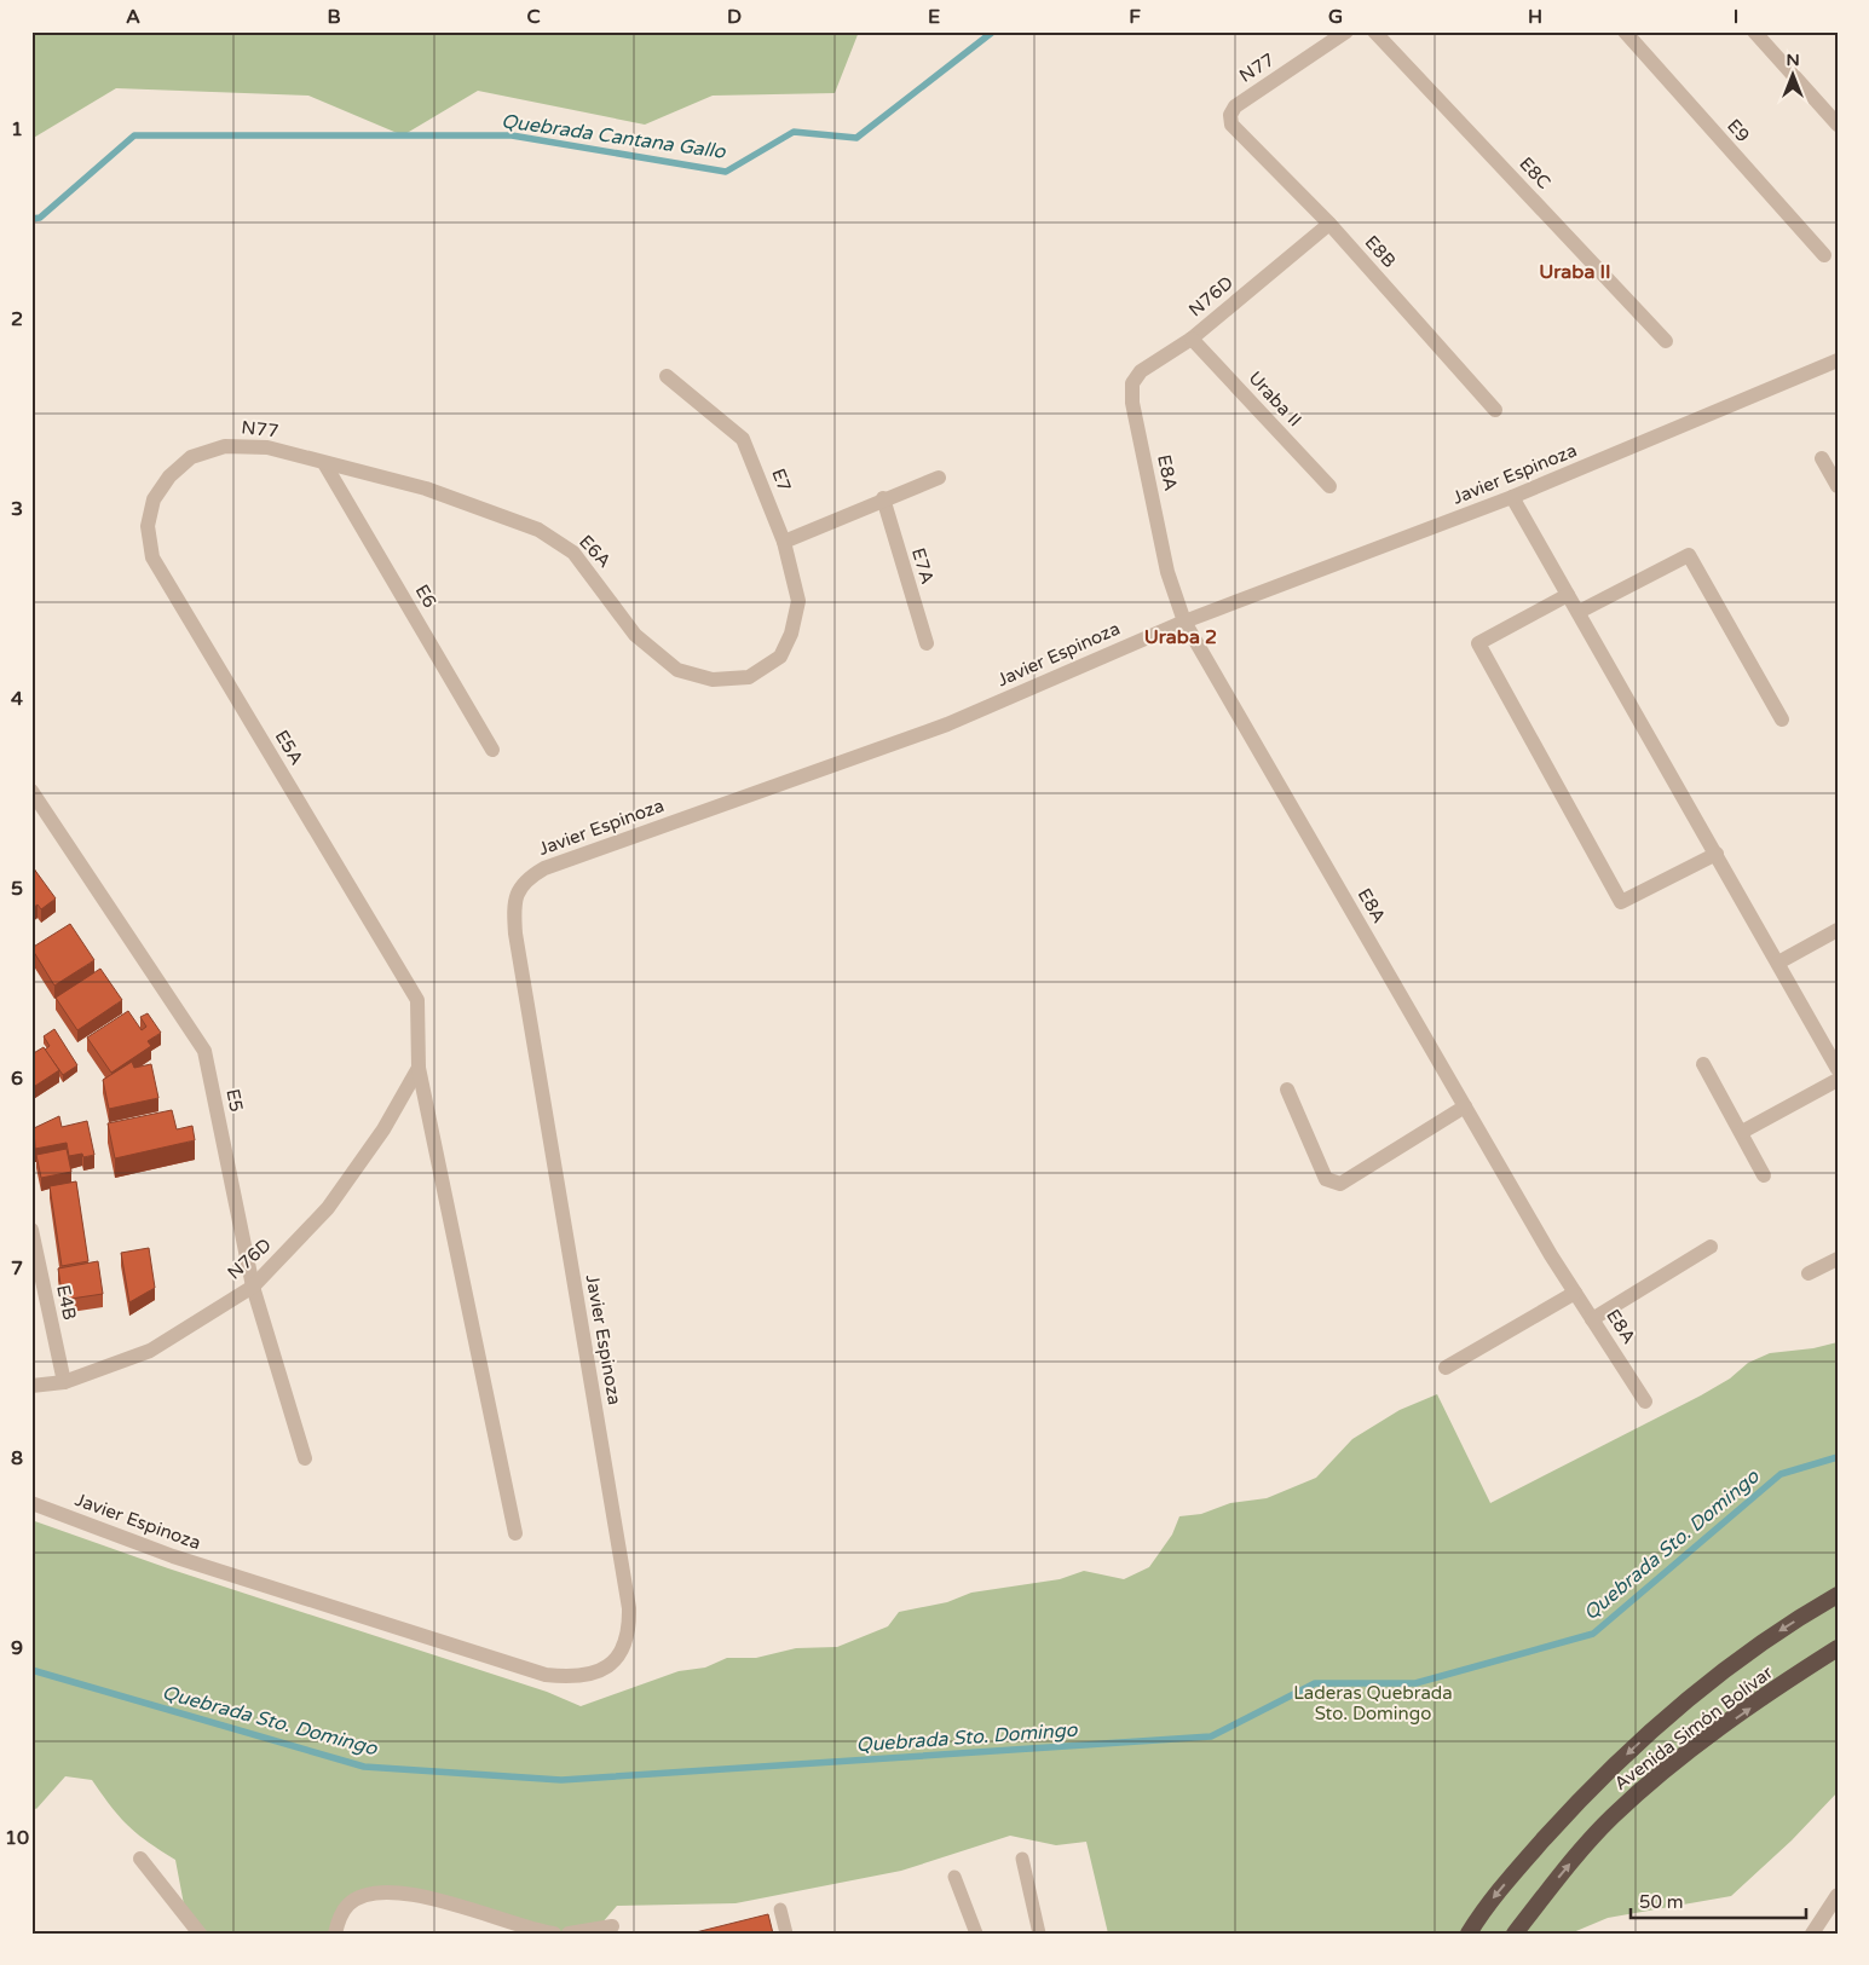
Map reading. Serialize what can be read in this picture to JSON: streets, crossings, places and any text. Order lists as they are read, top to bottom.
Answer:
{
  "streets": {
    "highway": ["Avenida Simón Bolívar"],
    "street": [
      "N77",
      "E9",
      "E8C",
      "E8B",
      "N76D",
      "Uraba II",
      "E8A",
      "Javier Espinoza",
      "E7",
      "E6A",
      "E7A",
      "E6",
      "E5A",
      "E5",
      "E4B"
    ]
  },
  "crossings": [
    ["N77", "E8B"],
    ["N77", "E6A"],
    ["N77", "E6"],
    ["N77", "E5A"],
    ["E8B", "N76D"],
    ["N76D", "Uraba II"],
    ["N76D", "E8A"],
    ["N76D", "E5A"],
    ["N76D", "E5"],
    ["N76D", "E4B"],
    ["E8A", "Javier Espinoza"],
    ["E7", "E6A"],
    ["E6A", "E6"]
  ],
  "districts": ["Uraba II", "Uraba 2"],
  "water": ["Quebrada Cantana Gallo", "Quebrada Sto. Domingo"],
  "parks": ["Laderas Quebrada Sto. Domingo"],
  "scale_bar": "50 m",
  "north": "top",
  "grid": {
    "columns": [
      "A",
      "B",
      "C",
      "D",
      "E",
      "F",
      "G",
      "H",
      "I"
    ],
    "rows": [
      "1",
      "2",
      "3",
      "4",
      "5",
      "6",
      "7",
      "8",
      "9",
      "10"
    ]
  }
}
